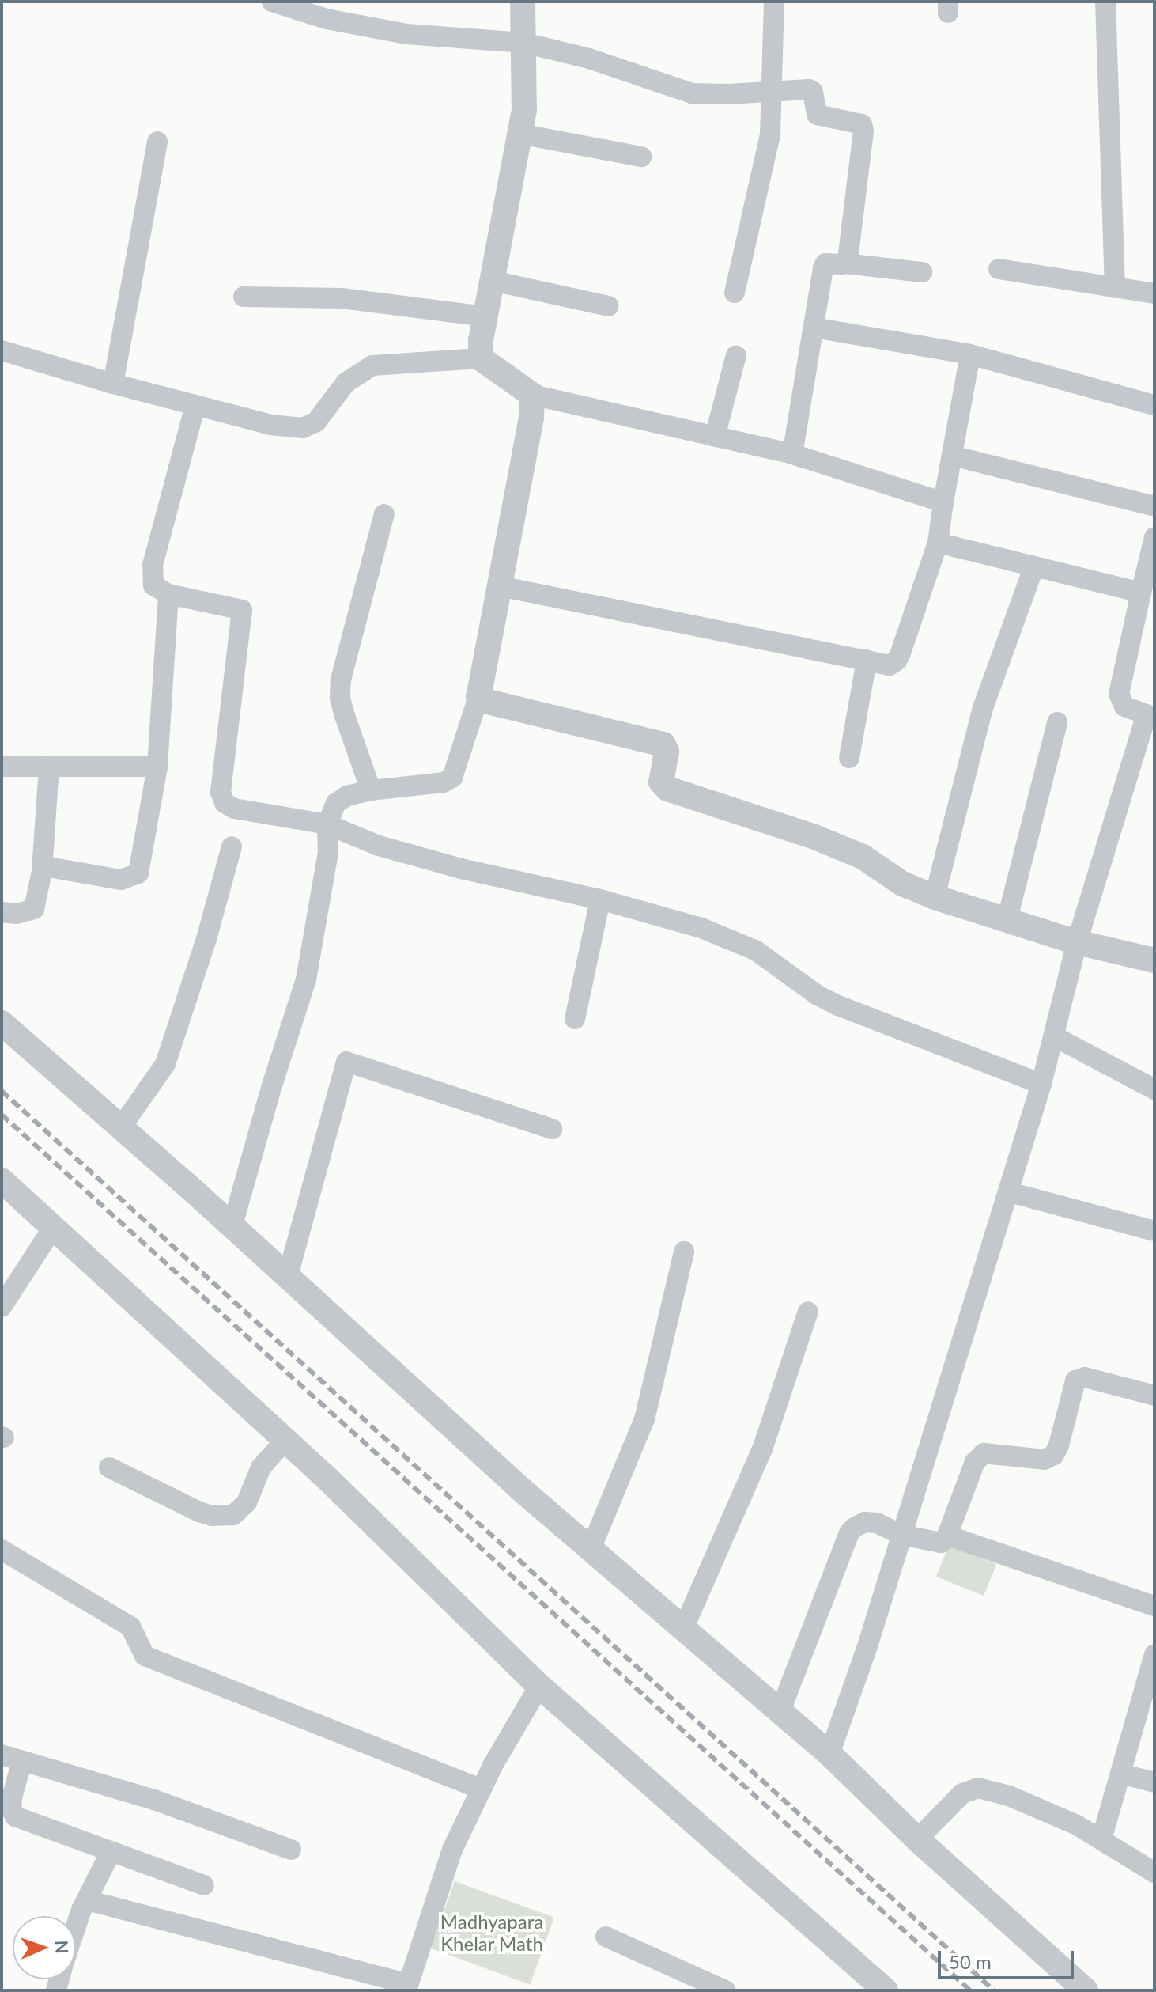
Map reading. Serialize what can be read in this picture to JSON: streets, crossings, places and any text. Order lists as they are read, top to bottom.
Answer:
{
  "parks": ["Madhyapara Khelar Math"],
  "scale_bar": "50 m",
  "north": "right"
}
